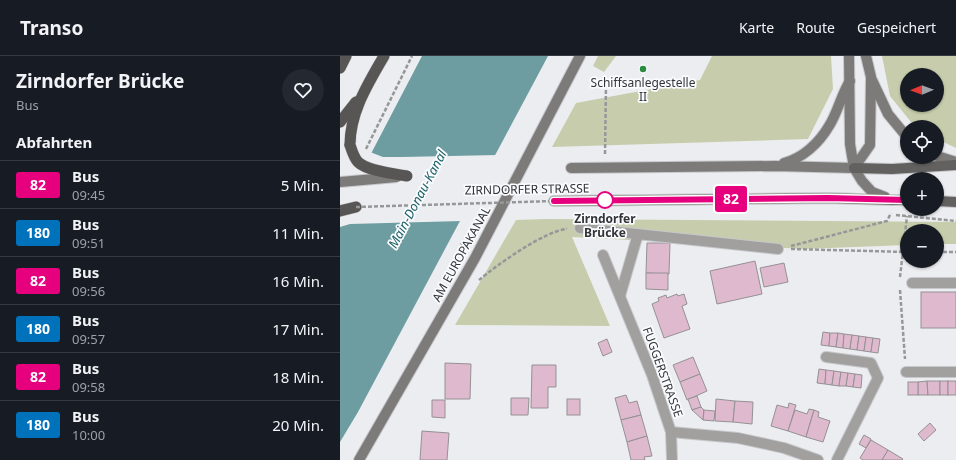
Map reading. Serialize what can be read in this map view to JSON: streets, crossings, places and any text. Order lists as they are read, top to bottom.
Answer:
{
  "streets": {
    "main road": ["ZIRNDORFER STRASSE", "AM EUROPAKANAL"],
    "street": ["FUGGERSTRASSE"]
  },
  "water": ["Main-Donau-Kanal"],
  "places": ["Schiffsanlegestelle II", "Zirndorfer Brücke"],
  "lines": ["bus line 82"],
  "north": "left",
  "page": {
    "header": "Transo",
    "nav": ["Karte", "Route", "Gespeichert"],
    "heading": [
      ["Zirndorfer Brücke", "Bus"],
      "Abfahrten"
    ],
    "on_map": "82",
    "map_buttons": ["+", "−"],
    "list": [
      {
        "mark": "82",
        "name": "Bus",
        "note": "09:45",
        "value": "5 Min."
      },
      {
        "mark": "180",
        "name": "Bus",
        "note": "09:51",
        "value": "11 Min."
      },
      {
        "mark": "82",
        "name": "Bus",
        "note": "09:56",
        "value": "16 Min."
      },
      {
        "mark": "180",
        "name": "Bus",
        "note": "09:57",
        "value": "17 Min."
      },
      {
        "mark": "82",
        "name": "Bus",
        "note": "09:58",
        "value": "18 Min."
      },
      {
        "mark": "180",
        "name": "Bus",
        "note": "10:00",
        "value": "20 Min."
      }
    ]
  }
}
